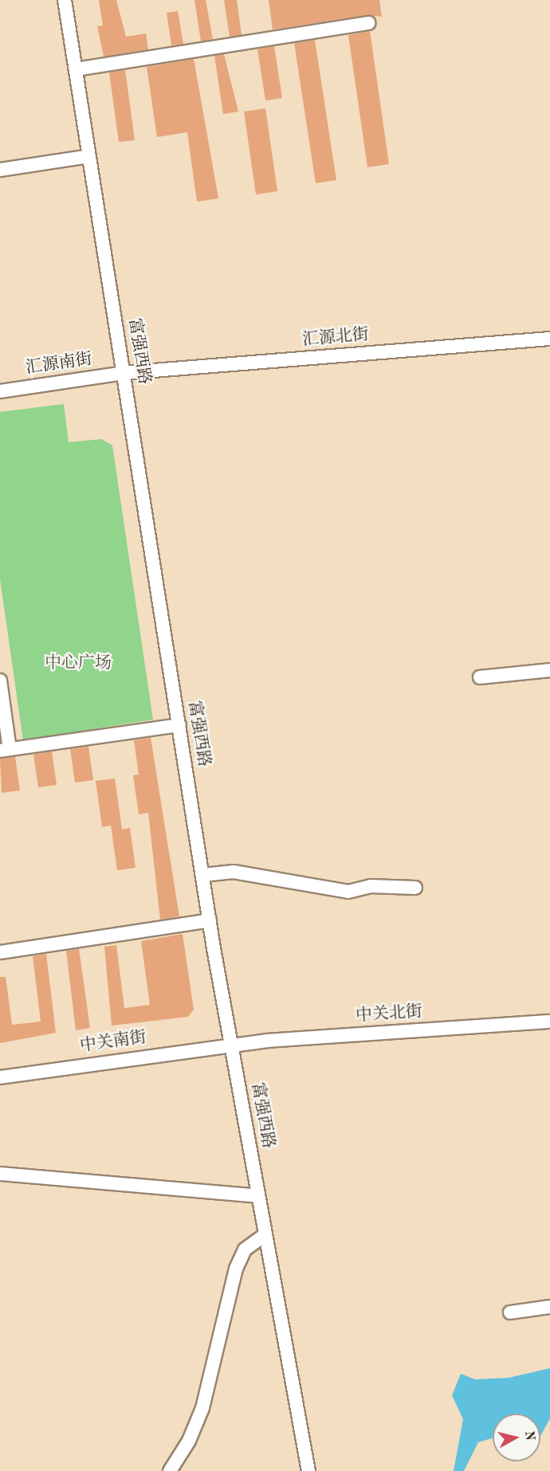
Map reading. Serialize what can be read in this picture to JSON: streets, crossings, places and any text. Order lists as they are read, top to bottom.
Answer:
{
  "streets": {
    "street": [
      "汇源北街",
      "富强西路",
      "汇源南街",
      "中关北街",
      "中关南街"
    ]
  },
  "crossings": [
    ["汇源北街", "富强西路"],
    ["汇源北街", "汇源南街"],
    ["富强西路", "汇源南街"],
    ["富强西路", "中关北街"],
    ["富强西路", "中关南街"],
    ["中关北街", "中关南街"]
  ],
  "parks": ["中心广场"],
  "north": "right"
}
